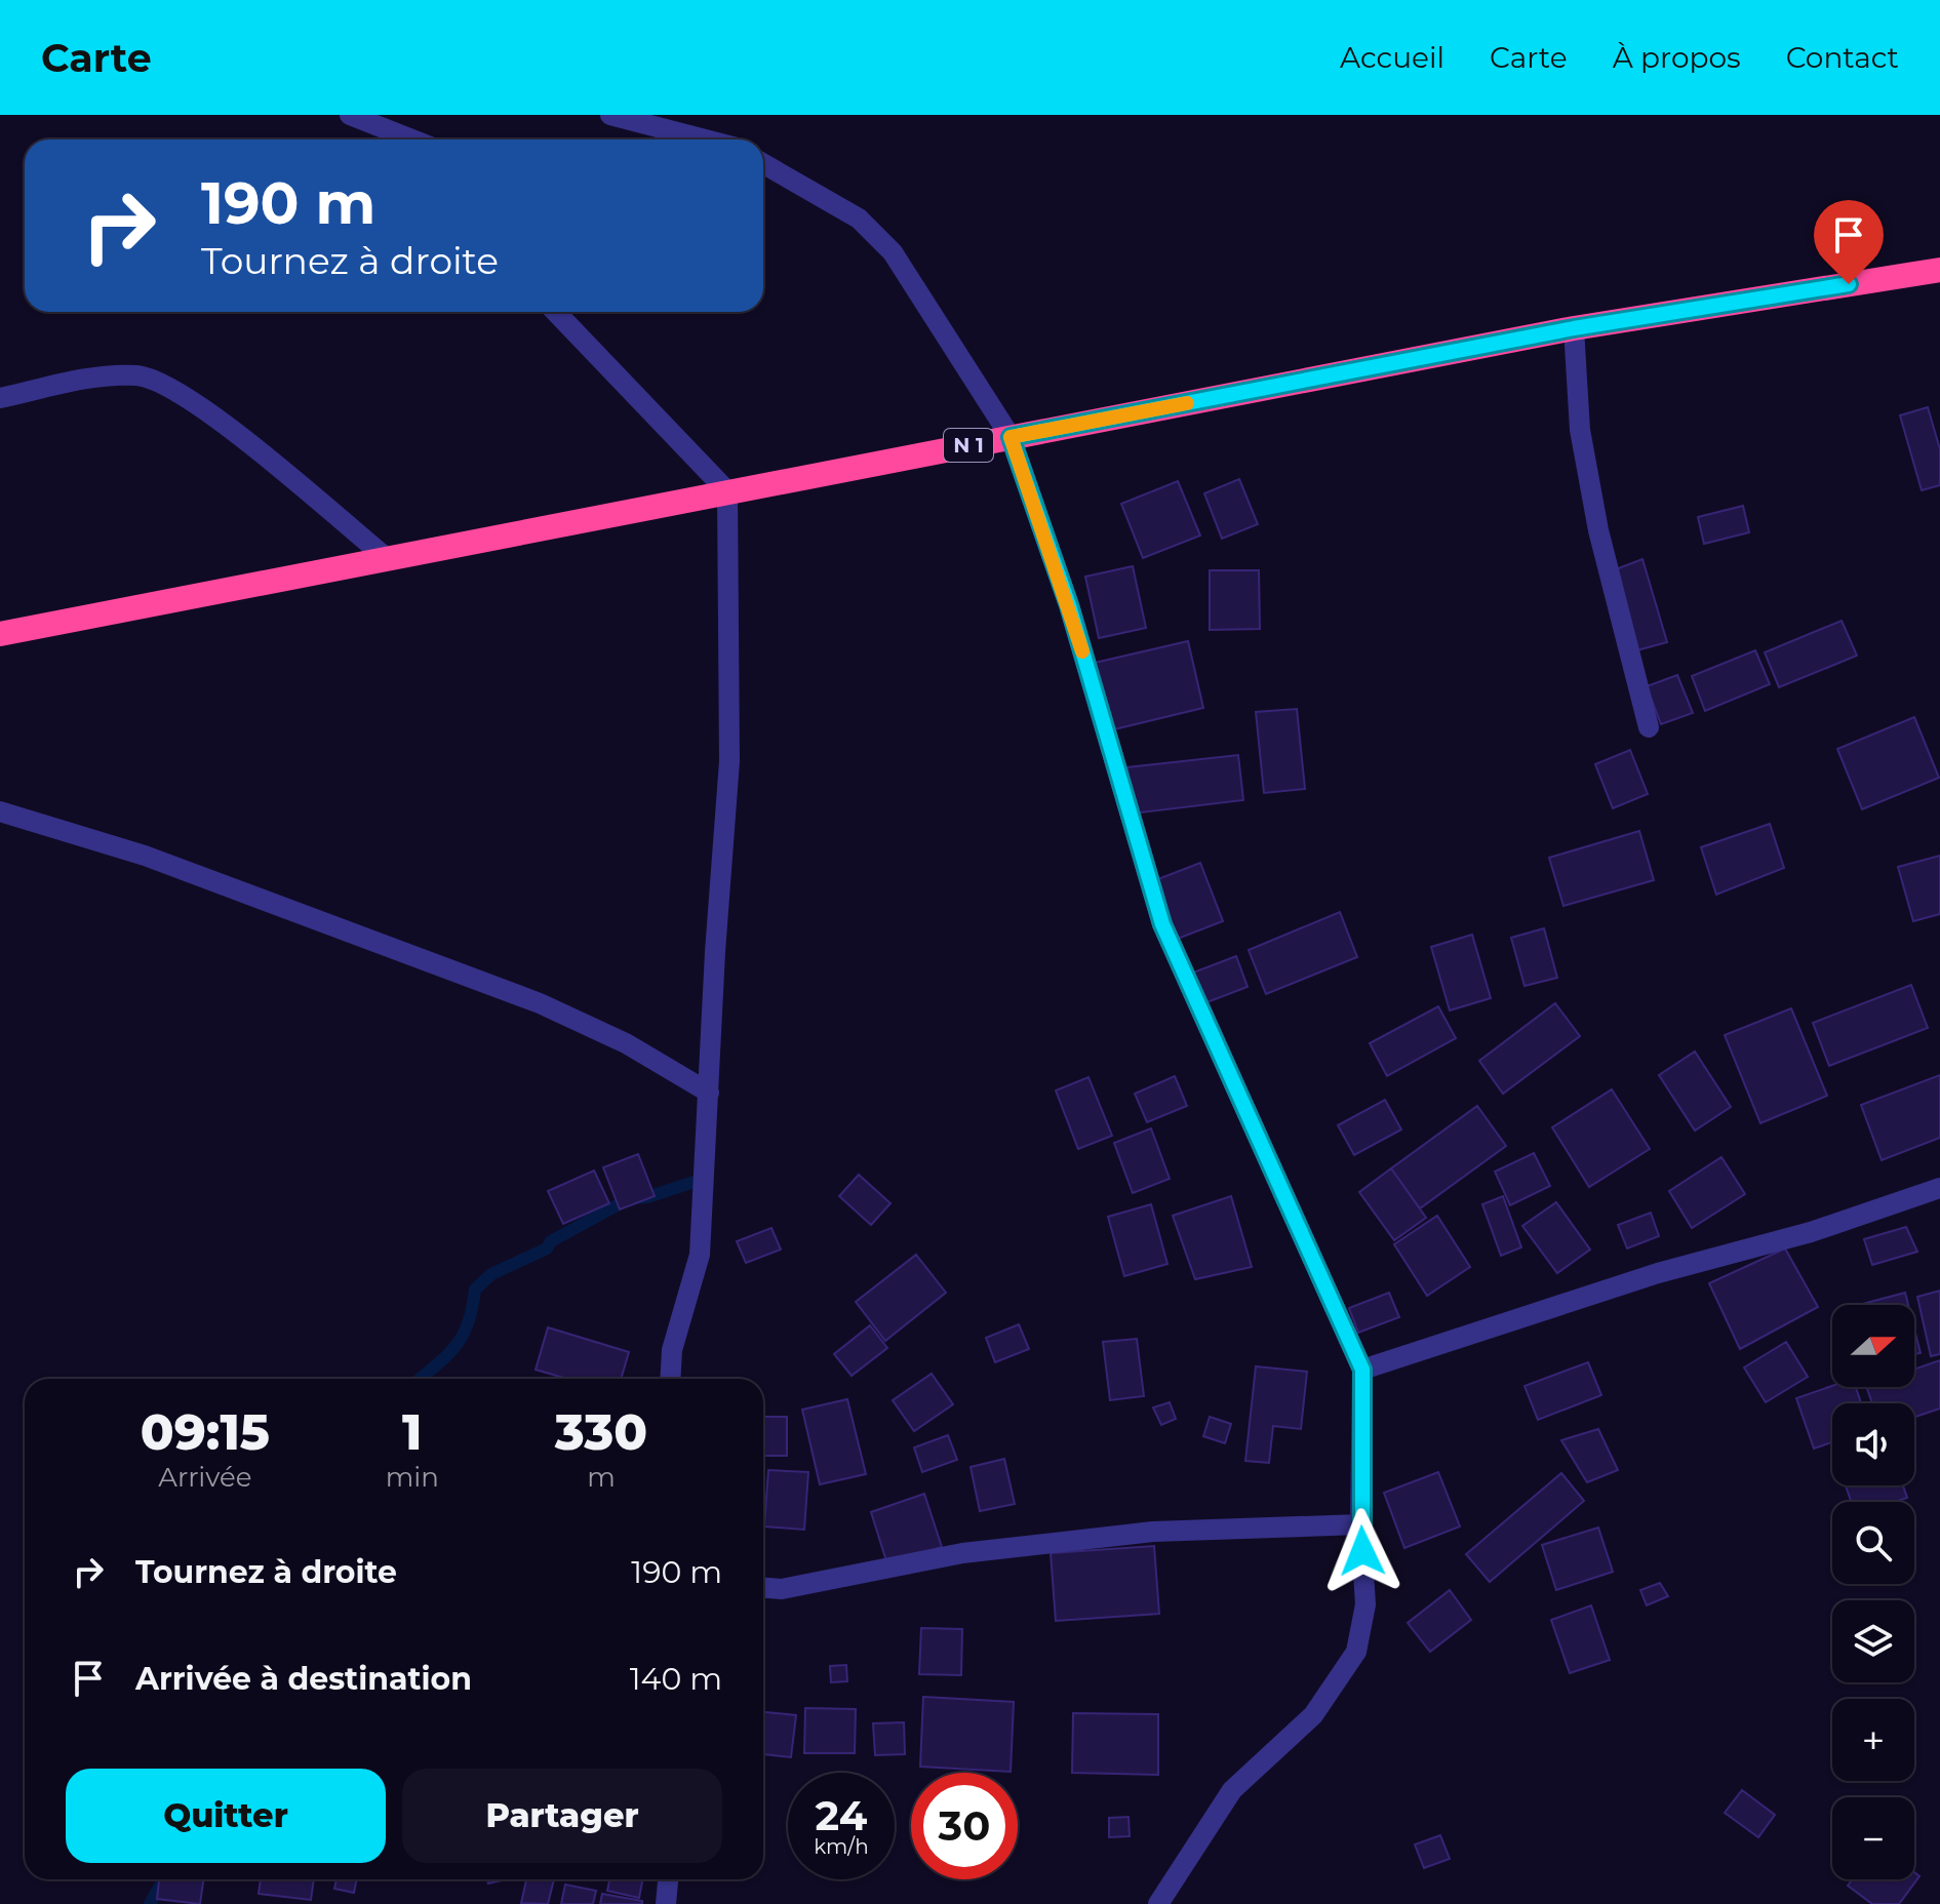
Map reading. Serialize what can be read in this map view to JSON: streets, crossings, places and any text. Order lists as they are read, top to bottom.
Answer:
{
  "streets": {
    "highway": ["N 1"]
  },
  "north": "right",
  "page": {
    "header": "Carte",
    "nav": [
      "Accueil",
      "Carte",
      "À propos",
      "Contact"
    ],
    "turn": ["190 m", "Tournez à droite"],
    "map_buttons": ["+", "−"],
    "eta": [
      "09:15",
      "Arrivée",
      "1",
      "min",
      "330",
      "m"
    ],
    "list": [
      {
        "name": "Tournez à droite",
        "value": "190 m"
      },
      {
        "name": "Arrivée à destination",
        "value": "140 m"
      }
    ],
    "buttons": ["Quitter", "Partager"],
    "speed": "24 km/h",
    "limit": "30"
  }
}
